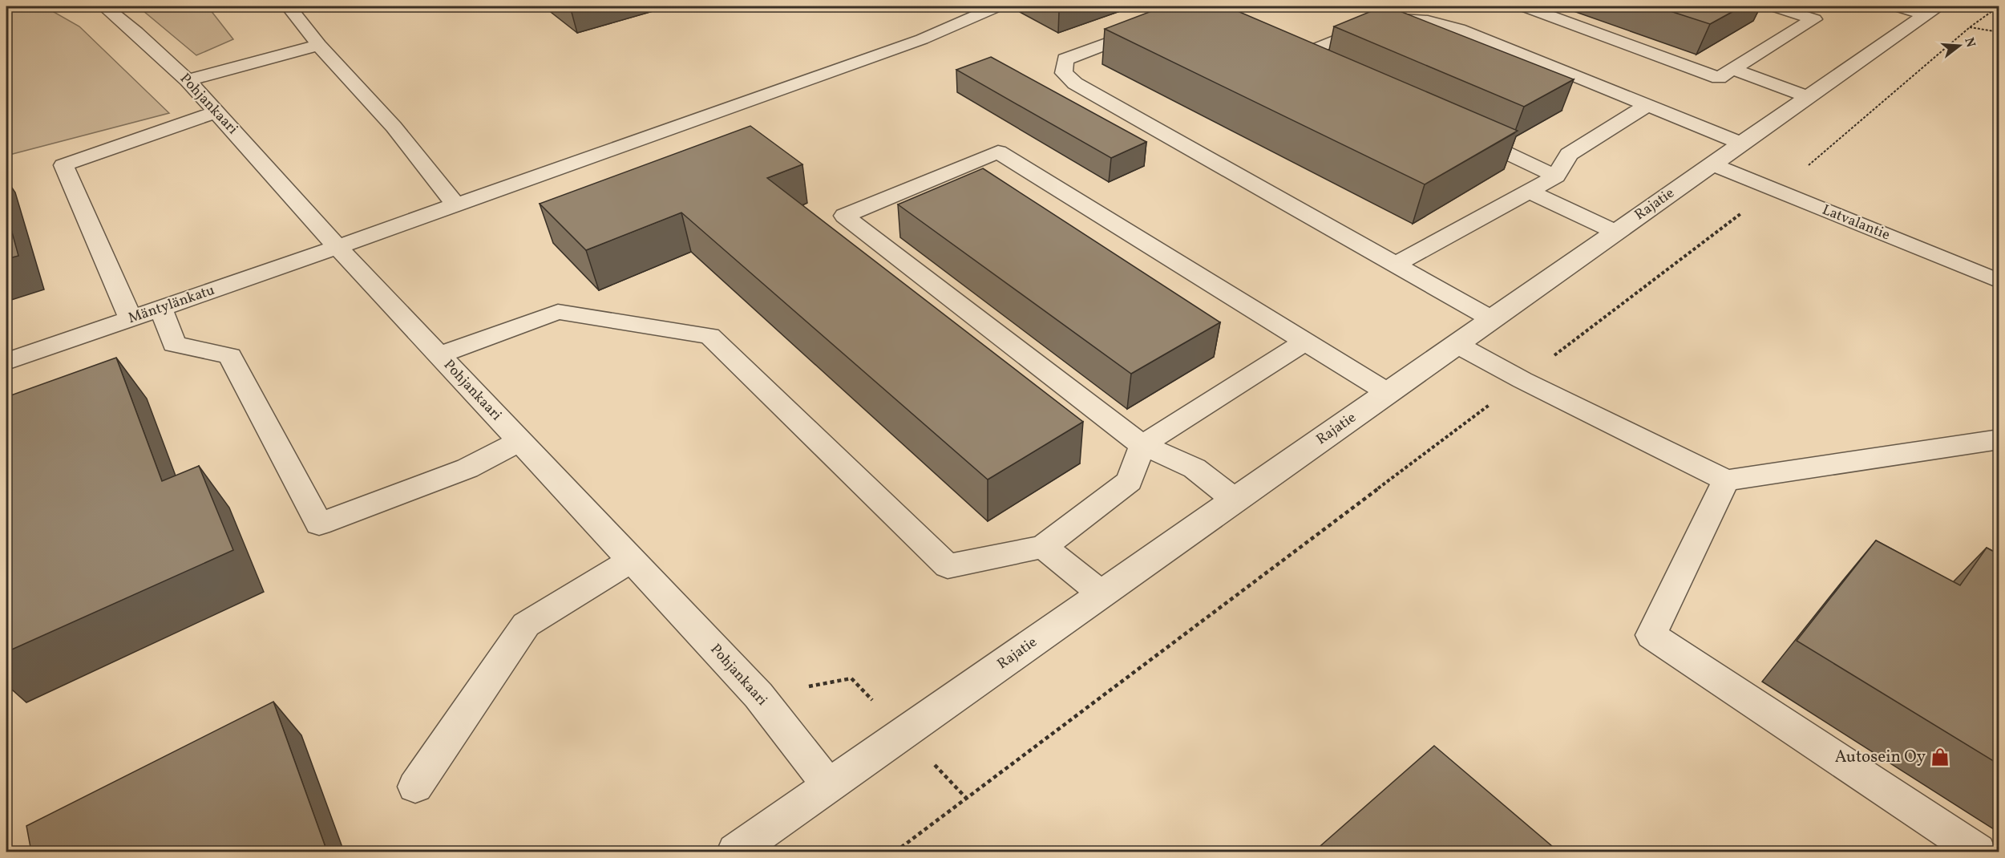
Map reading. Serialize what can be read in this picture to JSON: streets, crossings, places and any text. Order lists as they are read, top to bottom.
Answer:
{
  "streets": {
    "street": [
      "Pohjankaari",
      "Rajatie",
      "Latvalantie",
      "Mäntylänkatu"
    ]
  },
  "crossings": [
    ["Pohjankaari", "Rajatie"],
    ["Pohjankaari", "Mäntylänkatu"],
    ["Rajatie", "Latvalantie"]
  ],
  "places": {
    "shop": ["Autosein Oy"]
  },
  "north": "right"
}
